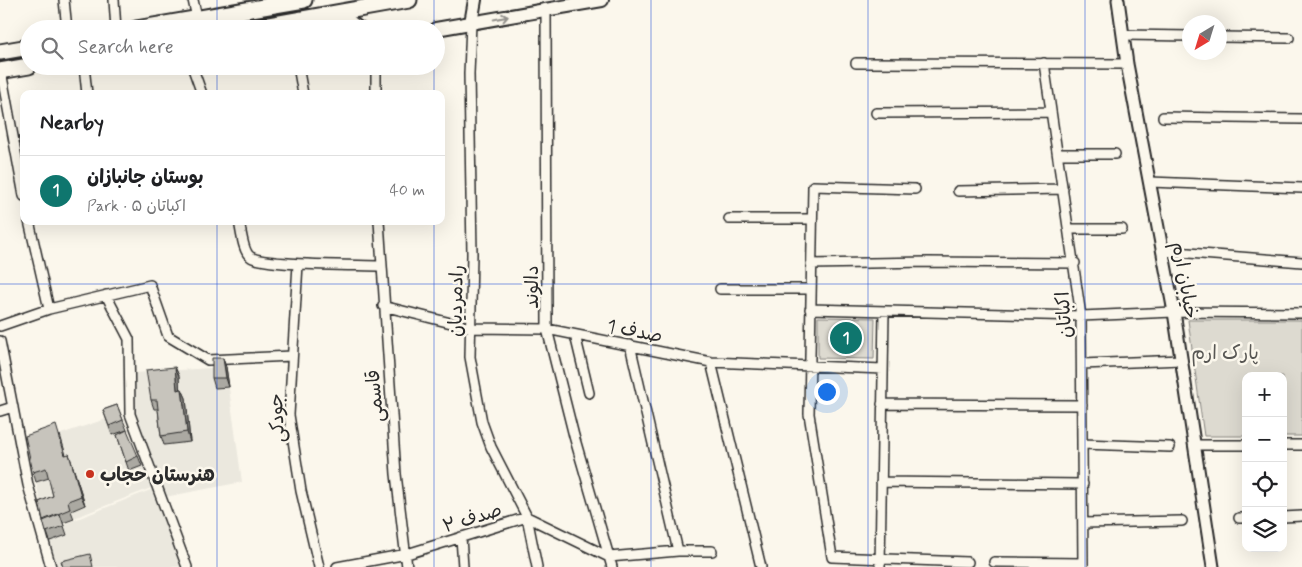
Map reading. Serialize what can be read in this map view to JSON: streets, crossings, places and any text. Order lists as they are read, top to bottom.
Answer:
{
  "streets": {
    "street": [
      "خیابان ارم",
      "دالوند",
      "رادمردیان",
      "اکباتان",
      "صدف 1",
      "قاسمی",
      "جودکی",
      "صدف ۲"
    ]
  },
  "crossings": [
    ["دالوند", "صدف 1"],
    ["دالوند", "صدف ۲"],
    ["رادمردیان", "صدف 1"],
    ["رادمردیان", "صدف ۲"],
    ["صدف 1", "قاسمی"],
    ["قاسمی", "صدف ۲"]
  ],
  "parks": ["پارک ارم"],
  "places": ["هنرستان حجاب"],
  "north": "bottom left",
  "page": {
    "search": "Search here",
    "heading": "Nearby",
    "list": [
      {
        "mark": "1",
        "name": "بوستان جانبازان",
        "note": "Park · اکباتان ۵",
        "value": "40 m"
      }
    ],
    "pins": "1",
    "map_buttons": ["+", "−"]
  }
}
